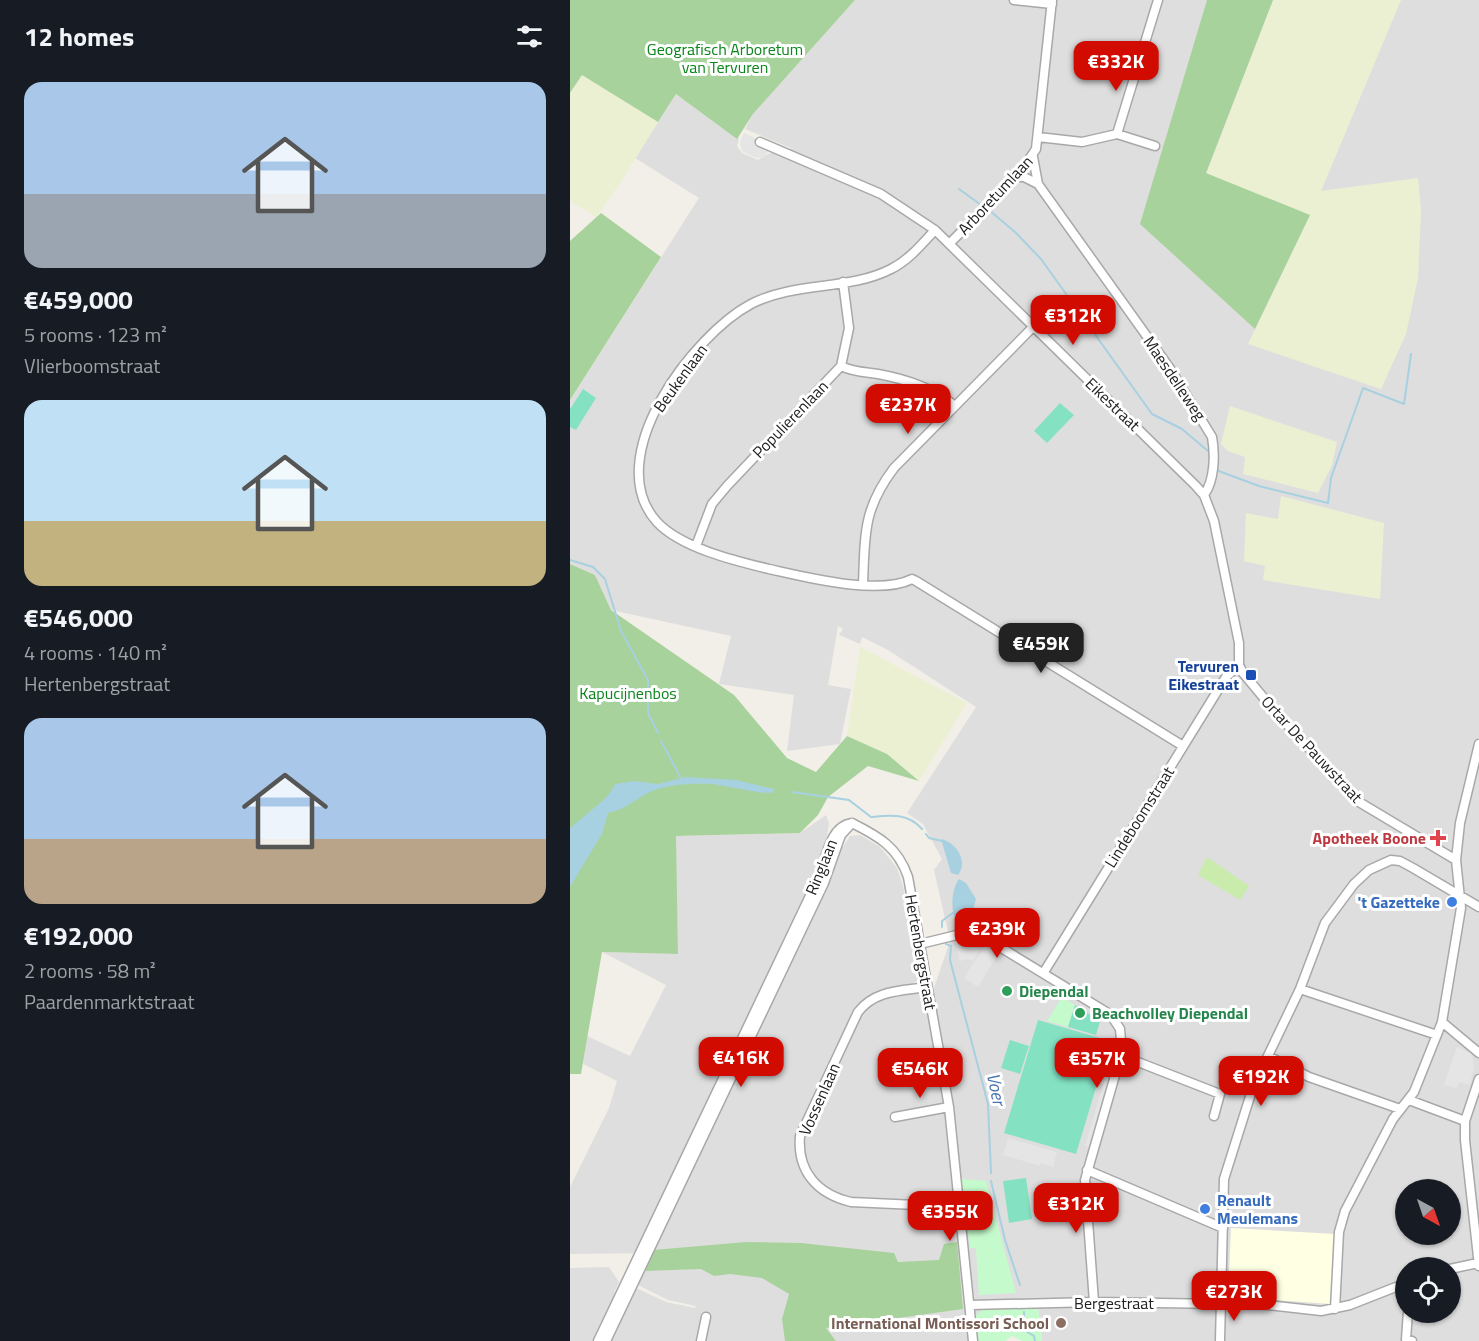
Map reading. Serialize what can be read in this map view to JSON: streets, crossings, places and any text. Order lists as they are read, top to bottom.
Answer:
{
  "streets": {
    "street": [
      "Arboretumlaan",
      "Beukenlaan",
      "Maesdelleweg",
      "Eikestraat",
      "Populierenlaan",
      "Ortar De Pauwstraat",
      "Lindeboomstraat",
      "Ringlaan",
      "Hertenbergstraat",
      "Vossenlaan",
      "Bergestraat"
    ]
  },
  "crossings": [
    ["Arboretumlaan", "Maesdelleweg"],
    ["Arboretumlaan", "Eikestraat"],
    ["Beukenlaan", "Eikestraat"],
    ["Beukenlaan", "Populierenlaan"],
    ["Beukenlaan", "Lindeboomstraat"],
    ["Maesdelleweg", "Eikestraat"],
    ["Eikestraat", "Ortar De Pauwstraat"],
    ["Eikestraat", "Lindeboomstraat"],
    ["Ortar De Pauwstraat", "Lindeboomstraat"],
    ["Ringlaan", "Hertenbergstraat"],
    ["Hertenbergstraat", "Vossenlaan"],
    ["Hertenbergstraat", "Bergestraat"]
  ],
  "water": ["Voer"],
  "parks": ["Geografisch Arboretum van Tervuren", "Kapucijnenbos"],
  "places": {
    "transit": ["Tervuren Eikestraat"],
    "health": ["Apotheek Boone"],
    "other": [
      "'t Gazetteke",
      "Diependal",
      "Beachvolley Diependal",
      "Renault Meulemans",
      "International Montissori School"
    ]
  },
  "north": "bottom right",
  "page": {
    "heading": "12 homes",
    "price": [
      "€332K",
      "€312K",
      "€237K",
      "€459K",
      "€239K",
      "€416K",
      "€357K",
      "€546K",
      "€192K",
      "€312K",
      "€355K",
      "€273K"
    ],
    "list": [
      {
        "name": "€459,000",
        "note": "5 rooms · 123 m² · Vlierboomstraat"
      },
      {
        "name": "€546,000",
        "note": "4 rooms · 140 m² · Hertenbergstraat"
      },
      {
        "name": "€192,000",
        "note": "2 rooms · 58 m² · Paardenmarktstraat"
      }
    ]
  }
}
